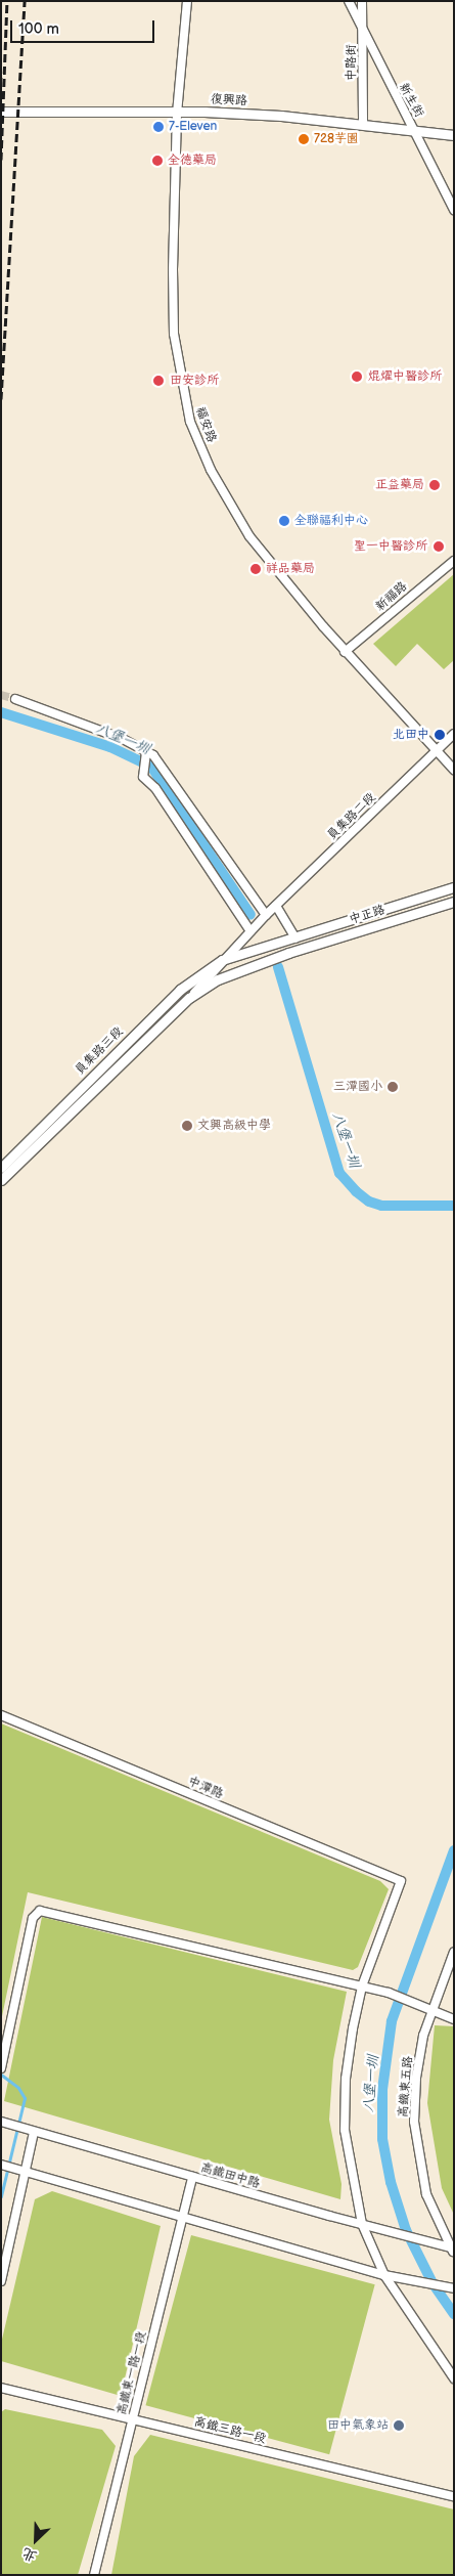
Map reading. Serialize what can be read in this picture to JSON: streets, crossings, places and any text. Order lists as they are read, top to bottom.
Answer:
{
  "streets": {
    "street": [
      "中路街",
      "復興路",
      "新生街",
      "福安路",
      "新福路",
      "員集路二段",
      "中正路",
      "員集路三段",
      "中潭路",
      "高鐵東五路",
      "高鐵田中路",
      "高鐵東一路一段",
      "高鐵三路一段"
    ]
  },
  "crossings": [
    ["中路街", "復興路"],
    ["中路街", "新生街"],
    ["復興路", "新生街"],
    ["復興路", "福安路"],
    ["福安路", "新福路"],
    ["福安路", "員集路二段"],
    ["中正路", "員集路三段"],
    ["高鐵東五路", "高鐵田中路"],
    ["高鐵田中路", "高鐵東一路一段"],
    ["高鐵東一路一段", "高鐵三路一段"]
  ],
  "water": ["八堡一圳"],
  "places": [
    "7-Eleven",
    "728芋園",
    "全德藥局",
    "焜燿中醫診所",
    "田安診所",
    "正益藥局",
    "全聯福利中心",
    "聖一中醫診所",
    "祥品藥局",
    "北田中",
    "三潭國小",
    "文興高級中學",
    "田中氣象站"
  ],
  "scale_bar": "100 m",
  "north": "bottom left"
}
